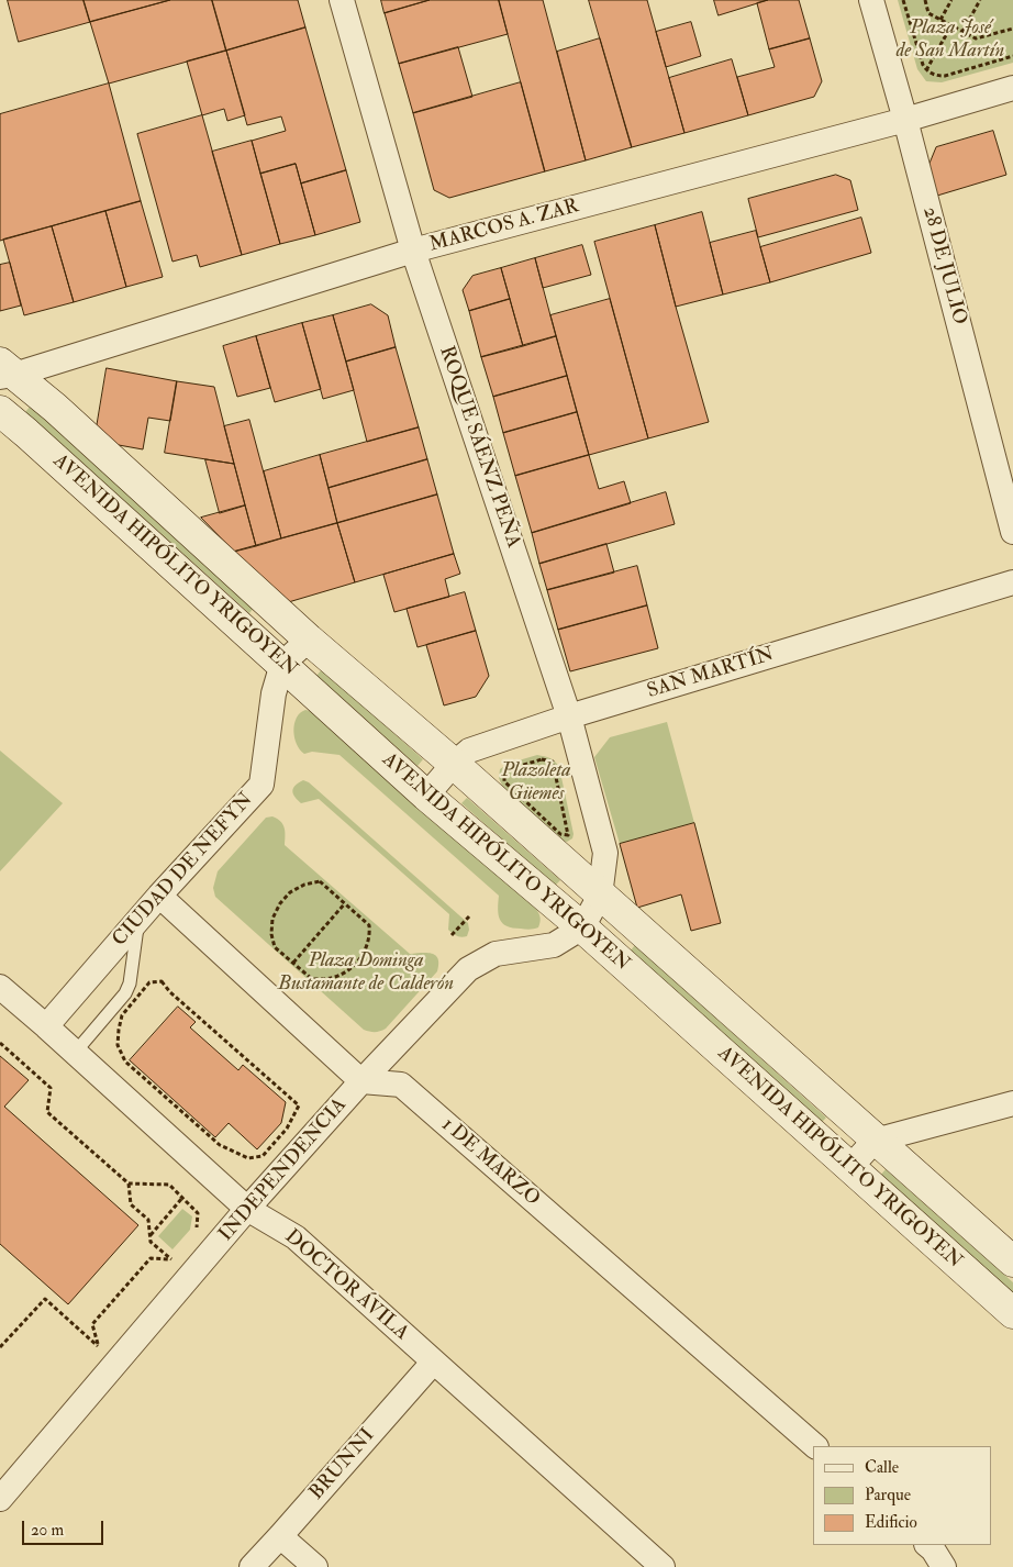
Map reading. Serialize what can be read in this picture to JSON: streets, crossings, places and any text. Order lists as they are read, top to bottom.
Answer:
{
  "streets": {
    "main road": ["AVENIDA HIPÓLITO YRIGOYEN"],
    "street": [
      "MARCOS A. ZAR",
      "28 DE JULIO",
      "ROQUE SÁENZ PEÑA",
      "SAN MARTÍN",
      "CIUDAD DE NEFYN",
      "1 DE MARZO",
      "INDEPENDENCIA",
      "DOCTOR ÁVILA",
      "BRUNNI"
    ]
  },
  "crossings": [
    ["MARCOS A. ZAR", "28 DE JULIO"],
    ["MARCOS A. ZAR", "ROQUE SÁENZ PEÑA"],
    ["MARCOS A. ZAR", "AVENIDA HIPÓLITO YRIGOYEN"],
    ["ROQUE SÁENZ PEÑA", "AVENIDA HIPÓLITO YRIGOYEN"],
    ["ROQUE SÁENZ PEÑA", "SAN MARTÍN"],
    ["ROQUE SÁENZ PEÑA", "INDEPENDENCIA"],
    ["AVENIDA HIPÓLITO YRIGOYEN", "SAN MARTÍN"],
    ["AVENIDA HIPÓLITO YRIGOYEN", "CIUDAD DE NEFYN"],
    ["AVENIDA HIPÓLITO YRIGOYEN", "INDEPENDENCIA"],
    ["CIUDAD DE NEFYN", "DOCTOR ÁVILA"],
    ["1 DE MARZO", "INDEPENDENCIA"],
    ["INDEPENDENCIA", "DOCTOR ÁVILA"],
    ["DOCTOR ÁVILA", "BRUNNI"]
  ],
  "parks": ["Plaza José de San Martín", "Plazoleta Güemes", "Plaza Dominga Bustamante de Calderón"],
  "legend": ["Calle", "Parque", "Edificio"],
  "scale_bar": "20 m"
}
